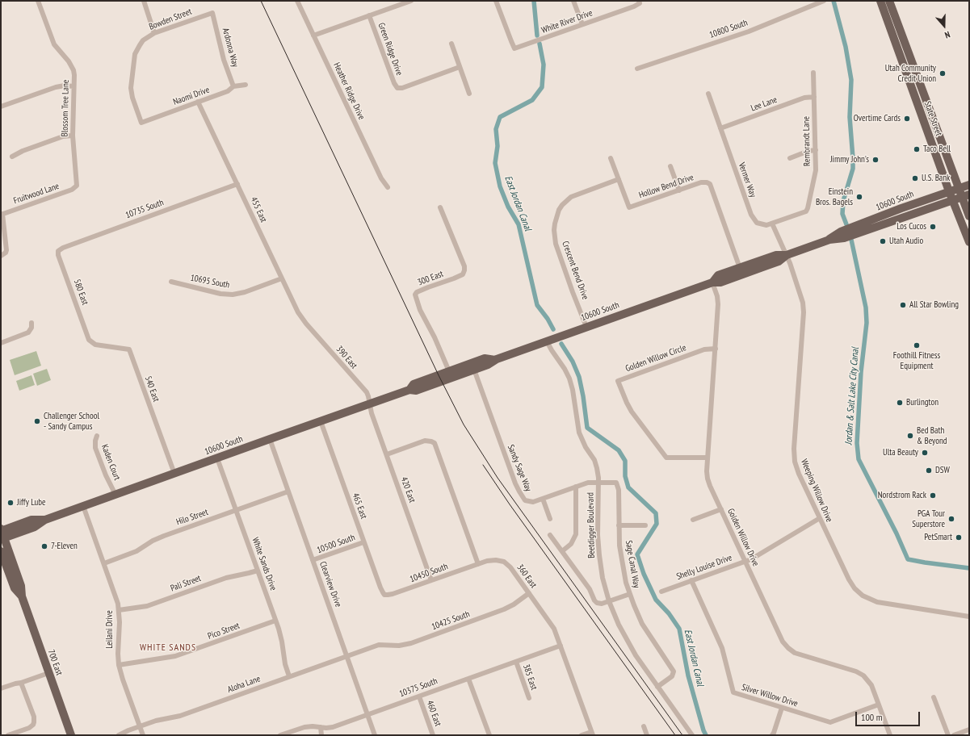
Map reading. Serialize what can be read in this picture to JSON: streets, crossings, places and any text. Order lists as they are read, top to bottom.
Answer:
{
  "streets": {
    "main road": ["State Street", "10600 South", "700 East"],
    "street": [
      "Bowden Street",
      "White River Drive",
      "10800 South",
      "Ardonna Way",
      "Green Ridge Drive",
      "Heather Ridge Drive",
      "Naomi Drive",
      "Lee Lane",
      "Blossom Tree Lane",
      "Rembrandt Lane",
      "Vermer Way",
      "Hollow Bend Drive",
      "Fruitwood Lane",
      "10735 South",
      "455 East",
      "Crescent Bend Drive",
      "300 East",
      "10695 South",
      "580 East",
      "390 East",
      "Golden Willow Circle",
      "540 East",
      "Kaden Court",
      "Sandy Sage Way",
      "420 East",
      "Weeping Willow Drive",
      "465 East",
      "Hilo Street",
      "Beetdigger Boulevard",
      "Golden Willow Drive",
      "10500 South",
      "White Sands Drive",
      "Sage Canal Way",
      "Shelly Louise Drive",
      "10450 South",
      "360 East",
      "Pali Street",
      "Clearview Drive",
      "10425 South",
      "Leilani Drive",
      "Pico Street",
      "385 East",
      "Aloha Lane",
      "10375 South",
      "Silver Willow Drive",
      "460 East"
    ]
  },
  "crossings": [
    ["Bowden Street", "Ardonna Way"],
    ["Bowden Street", "Naomi Drive"],
    ["Ardonna Way", "Naomi Drive"],
    ["Naomi Drive", "455 East"],
    ["Lee Lane", "Rembrandt Lane"],
    ["Lee Lane", "Vermer Way"],
    ["Blossom Tree Lane", "Fruitwood Lane"],
    ["State Street", "10600 South"],
    ["Rembrandt Lane", "Vermer Way"],
    ["Hollow Bend Drive", "10600 South"],
    ["Hollow Bend Drive", "Crescent Bend Drive"],
    ["10600 South", "Crescent Bend Drive"],
    ["10600 South", "300 East"],
    ["10600 South", "390 East"],
    ["10600 South", "540 East"],
    ["10600 South", "Kaden Court"],
    ["10600 South", "Sandy Sage Way"],
    ["10600 South", "420 East"],
    ["10600 South", "Weeping Willow Drive"],
    ["10600 South", "465 East"],
    ["10600 South", "Beetdigger Boulevard"],
    ["10600 South", "Golden Willow Drive"],
    ["10600 South", "White Sands Drive"],
    ["10600 South", "Clearview Drive"],
    ["10600 South", "Leilani Drive"],
    ["10600 South", "700 East"],
    ["10735 South", "455 East"],
    ["10735 South", "580 East"],
    ["455 East", "10695 South"],
    ["455 East", "390 East"],
    ["580 East", "540 East"],
    ["390 East", "420 East"],
    ["Golden Willow Circle", "Golden Willow Drive"],
    ["Sandy Sage Way", "Beetdigger Boulevard"],
    ["Sandy Sage Way", "Sage Canal Way"],
    ["420 East", "10450 South"],
    ["Weeping Willow Drive", "Shelly Louise Drive"],
    ["465 East", "10500 South"],
    ["465 East", "10450 South"],
    ["Hilo Street", "White Sands Drive"],
    ["Hilo Street", "Clearview Drive"],
    ["Hilo Street", "Leilani Drive"],
    ["Beetdigger Boulevard", "Sage Canal Way"],
    ["Golden Willow Drive", "Shelly Louise Drive"],
    ["Golden Willow Drive", "Silver Willow Drive"],
    ["10500 South", "Clearview Drive"],
    ["White Sands Drive", "Pali Street"],
    ["White Sands Drive", "Pico Street"],
    ["White Sands Drive", "Aloha Lane"],
    ["Shelly Louise Drive", "Silver Willow Drive"],
    ["10450 South", "360 East"],
    ["360 East", "10425 South"],
    ["360 East", "10375 South"],
    ["Pali Street", "Leilani Drive"],
    ["Clearview Drive", "Aloha Lane"],
    ["Clearview Drive", "10375 South"],
    ["10425 South", "Aloha Lane"],
    ["Leilani Drive", "Pico Street"],
    ["Leilani Drive", "Aloha Lane"],
    ["385 East", "10375 South"],
    ["10375 South", "460 East"]
  ],
  "districts": ["WHITE SANDS"],
  "water": ["East Jordan Canal", "Jordan & Salt Lake City Canal"],
  "places": [
    "Utah Community Credit Union",
    "Overtime Cards",
    "Taco Bell",
    "Jimmy John's",
    "U.S. Bank",
    "Einstein Bros. Bagels",
    "Los Cucos",
    "Utah Audio",
    "All Star Bowling",
    "Foothill Fitness Equipment",
    "Burlington",
    "Challenger School - Sandy Campus",
    "Bed Bath & Beyond",
    "Ulta Beauty",
    "DSW",
    "Nordstrom Rack",
    "Jiffy Lube",
    "PGA Tour Superstore",
    "PetSmart",
    "7-Eleven"
  ],
  "scale_bar": "100 m",
  "north": "bottom"
}
